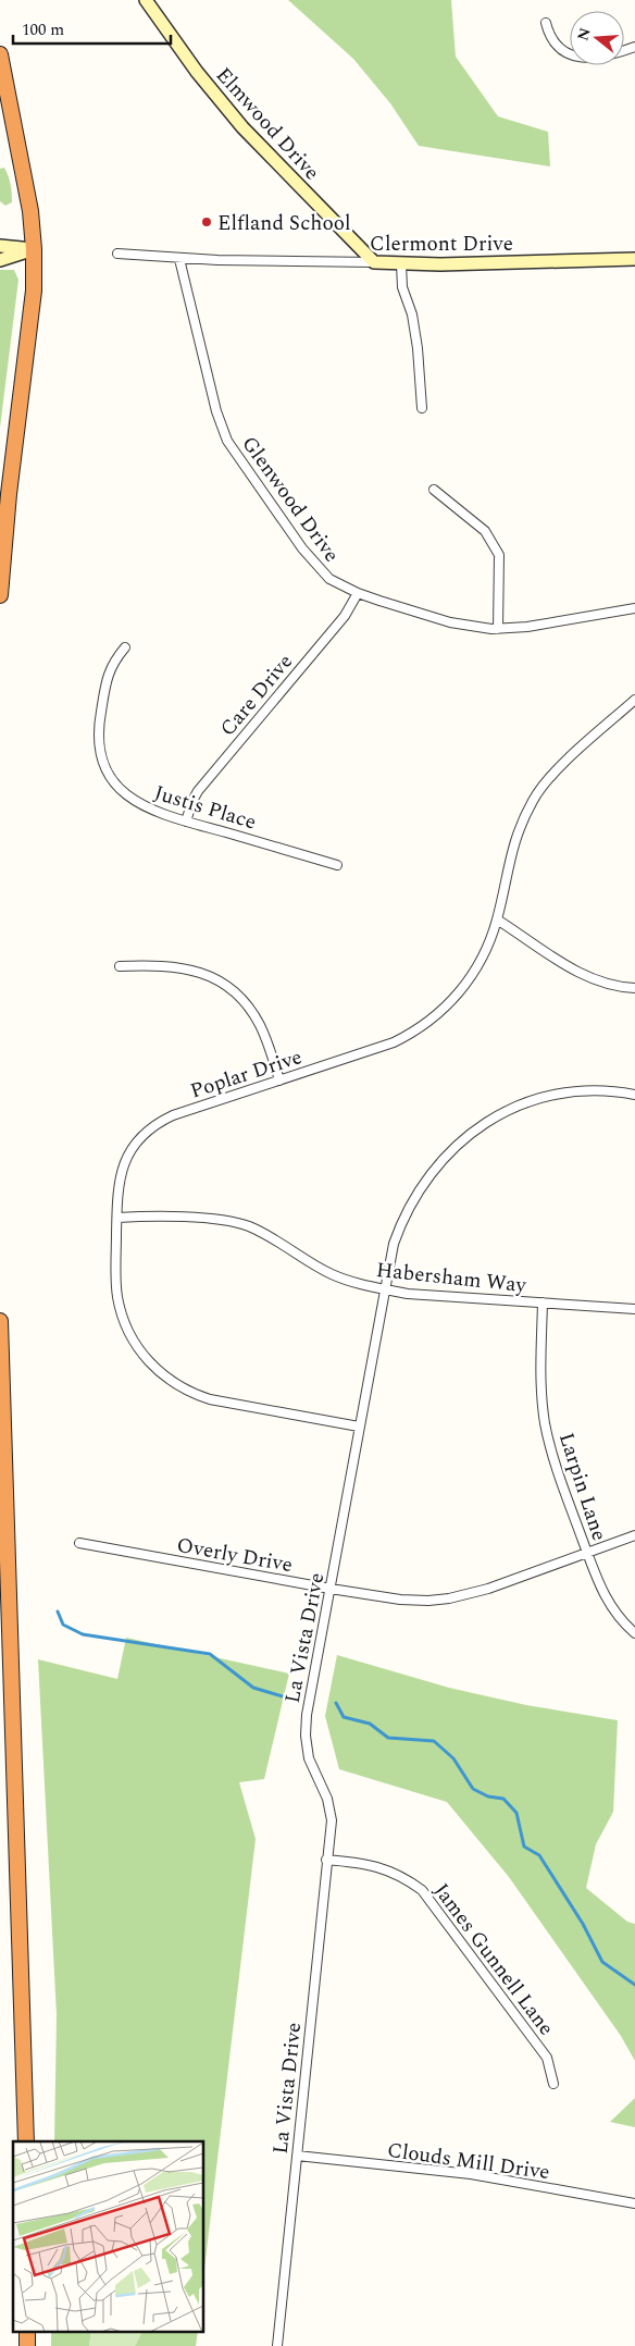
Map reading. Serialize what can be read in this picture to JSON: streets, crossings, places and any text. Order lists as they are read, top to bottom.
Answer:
{
  "streets": {
    "street": [
      "Elmwood Drive",
      "Clermont Drive",
      "Glenwood Drive",
      "Care Drive",
      "Justis Place",
      "Poplar Drive",
      "Habersham Way",
      "Larpin Lane",
      "Overly Drive",
      "La Vista Drive",
      "James Gunnell Lane",
      "Clouds Mill Drive"
    ]
  },
  "crossings": [
    ["Elmwood Drive", "Clermont Drive"],
    ["Clermont Drive", "Glenwood Drive"],
    ["Glenwood Drive", "Care Drive"],
    ["Care Drive", "Justis Place"],
    ["Poplar Drive", "Habersham Way"],
    ["Poplar Drive", "La Vista Drive"],
    ["Habersham Way", "Larpin Lane"],
    ["Habersham Way", "La Vista Drive"],
    ["Larpin Lane", "Overly Drive"],
    ["Overly Drive", "La Vista Drive"],
    ["La Vista Drive", "James Gunnell Lane"],
    ["La Vista Drive", "Clouds Mill Drive"]
  ],
  "places": ["Elfland School"],
  "scale_bar": "100 m",
  "north": "left"
}
